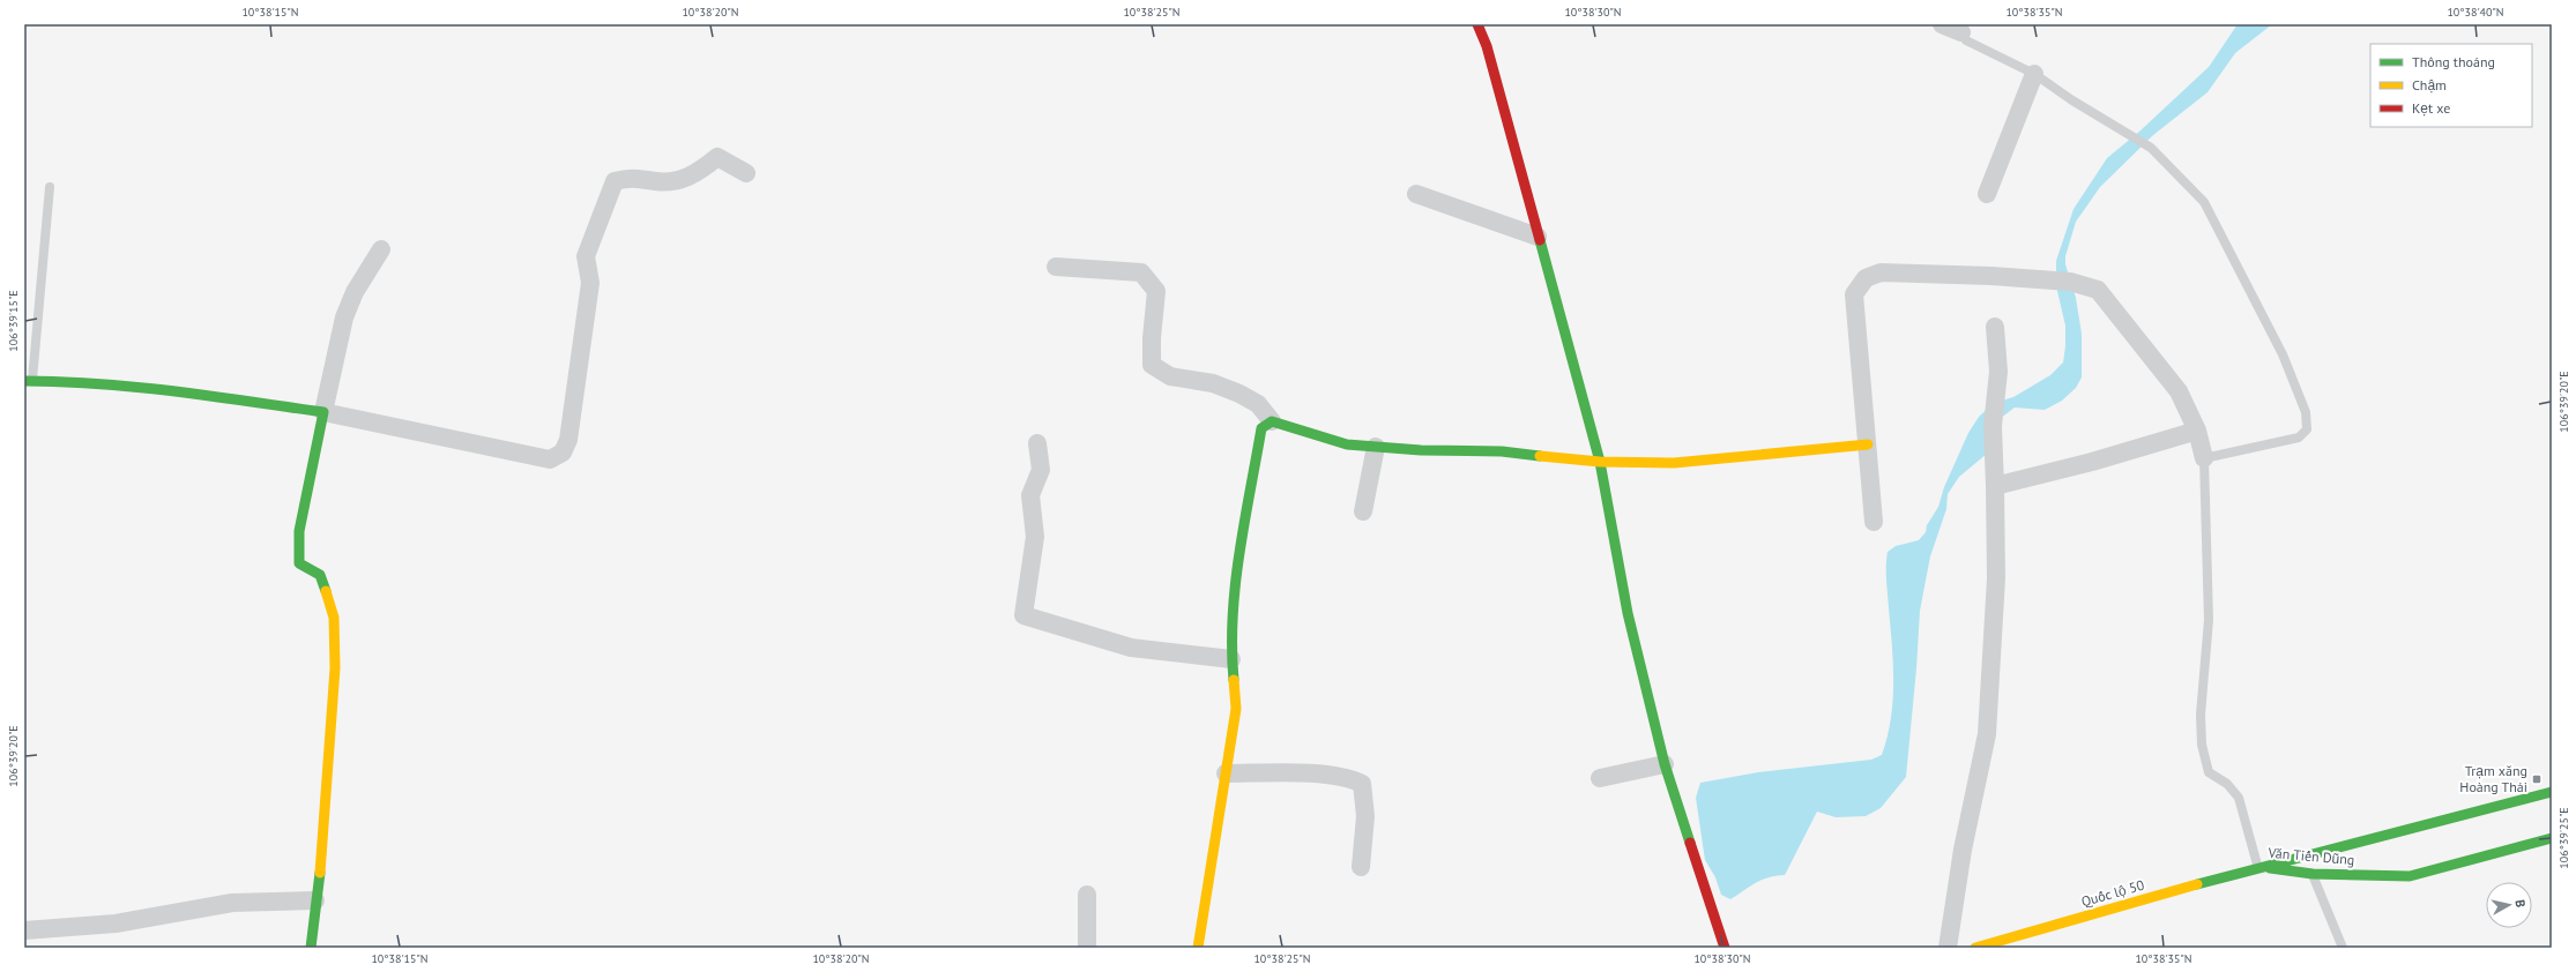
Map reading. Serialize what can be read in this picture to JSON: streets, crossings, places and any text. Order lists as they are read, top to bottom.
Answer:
{
  "streets": {
    "main road": ["Văn Tiến Dũng", "Quốc lộ 50"]
  },
  "crossings": [
    ["Văn Tiến Dũng", "Quốc lộ 50"]
  ],
  "places": {
    "transit": ["Trạm xăng Hoàng Thái"]
  },
  "legend": ["Thông thoáng", "Chậm", "Kẹt xe"],
  "north": "right",
  "coordinates": [
    "10°38'15\"N",
    "10°38'20\"N",
    "10°38'25\"N",
    "10°38'30\"N",
    "10°38'35\"N",
    "10°38'40\"N",
    "106°39'15\"E",
    "106°39'20\"E",
    "106°39'25\"E"
  ]
}
